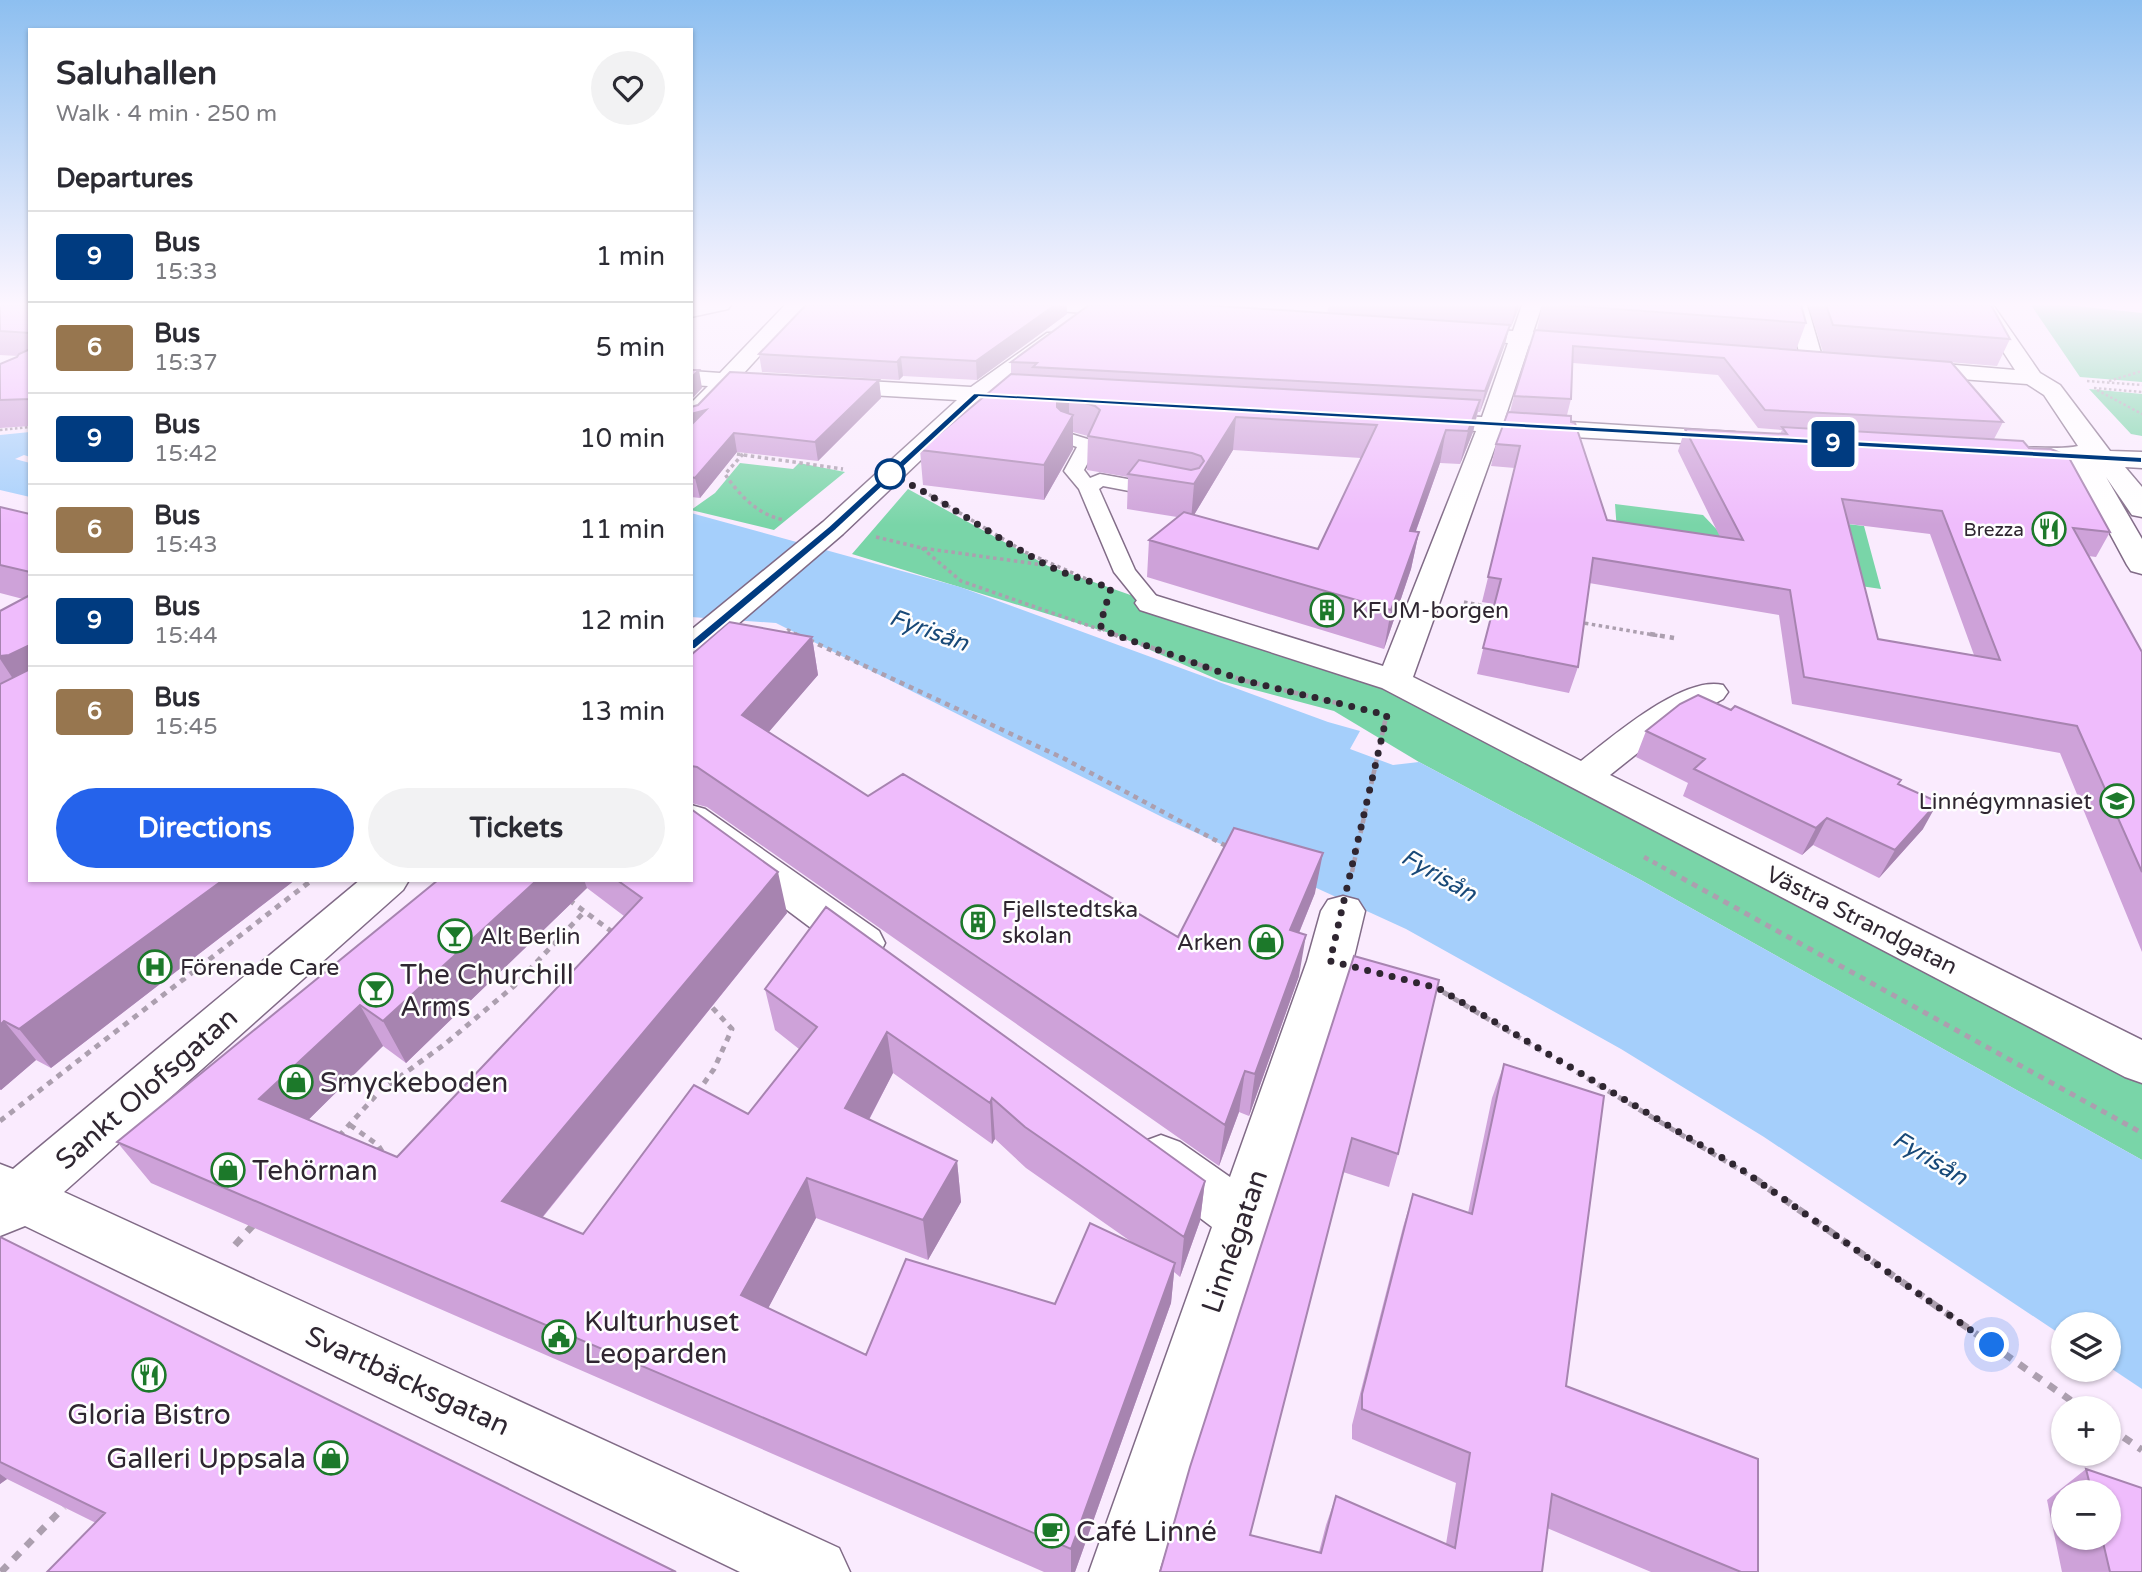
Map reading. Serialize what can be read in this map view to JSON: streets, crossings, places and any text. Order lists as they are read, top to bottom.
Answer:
{
  "streets": {
    "street": [
      "Västra Strandgatan",
      "Sankt Olofsgatan",
      "Linnégatan",
      "Svartbäcksgatan"
    ]
  },
  "crossings": [
    ["Sankt Olofsgatan", "Svartbäcksgatan"]
  ],
  "water": ["Fyrisån"],
  "places": {
    "restaurant": ["Brezza", "Gloria Bistro"],
    "building": ["KFUM-borgen", "Fjellstedtska skolan"],
    "school or university": ["Linnégymnasiet"],
    "bar": ["Alt Berlin", "The Churchill Arms"],
    "shop": [
      "Arken",
      "Smyckeboden",
      "Tehörnan",
      "Galleri Uppsala"
    ],
    "hospital": ["Förenade Care"],
    "public building": ["Kulturhuset Leoparden"],
    "cafe": ["Café Linné"]
  },
  "lines": ["bus line 9"],
  "page": {
    "on_map": "9",
    "heading": [
      ["Saluhallen", "Walk · 4 min · 250 m"],
      "Departures"
    ],
    "list": [
      {
        "mark": "9",
        "name": "Bus",
        "note": "15:33",
        "value": "1 min"
      },
      {
        "mark": "6",
        "name": "Bus",
        "note": "15:37",
        "value": "5 min"
      },
      {
        "mark": "9",
        "name": "Bus",
        "note": "15:42",
        "value": "10 min"
      },
      {
        "mark": "6",
        "name": "Bus",
        "note": "15:43",
        "value": "11 min"
      },
      {
        "mark": "9",
        "name": "Bus",
        "note": "15:44",
        "value": "12 min"
      },
      {
        "mark": "6",
        "name": "Bus",
        "note": "15:45",
        "value": "13 min"
      }
    ],
    "buttons": ["Directions", "Tickets"],
    "map_buttons": ["+", "−"]
  }
}
